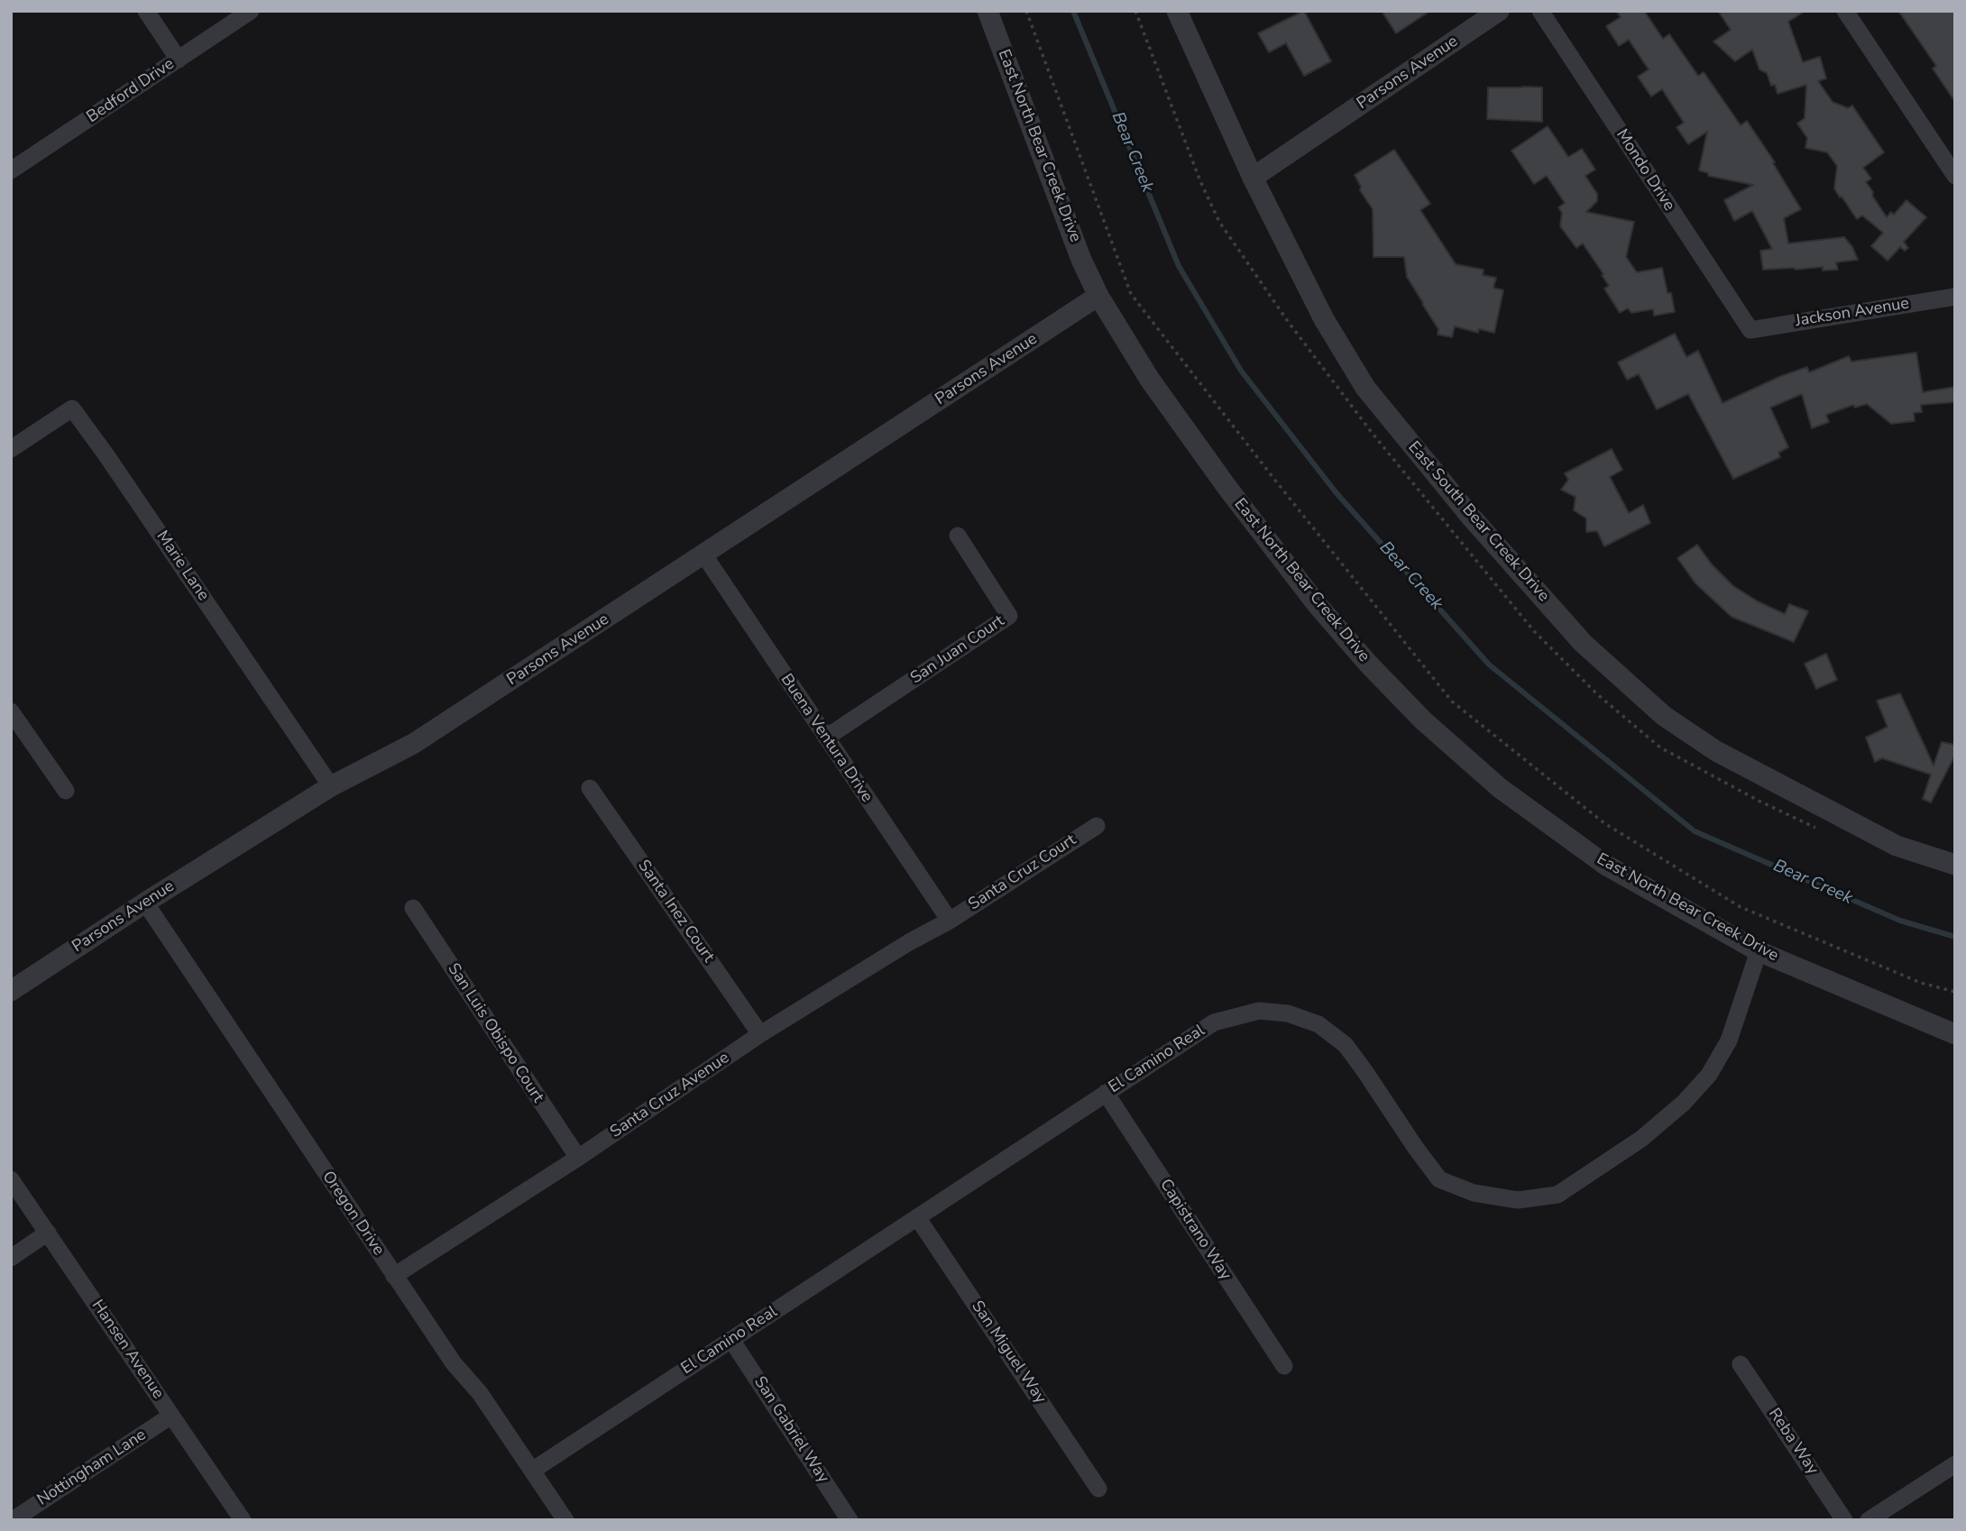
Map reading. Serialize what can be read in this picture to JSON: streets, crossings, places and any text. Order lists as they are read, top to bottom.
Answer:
{
  "streets": {
    "street": [
      "Parsons Avenue",
      "Bedford Drive",
      "East North Bear Creek Drive",
      "Mondo Drive",
      "Jackson Avenue",
      "East South Bear Creek Drive",
      "Marie Lane",
      "San Juan Court",
      "Buena Ventura Drive",
      "Santa Cruz Court",
      "Santa Inez Court",
      "San Luis Obispo Court",
      "El Camino Real",
      "Santa Cruz Avenue",
      "Oregon Drive",
      "Capistrano Way",
      "Hansen Avenue",
      "San Miguel Way",
      "San Gabriel Way",
      "Reba Way",
      "Nottingham Lane"
    ]
  },
  "crossings": [
    ["Parsons Avenue", "East North Bear Creek Drive"],
    ["Parsons Avenue", "East South Bear Creek Drive"],
    ["Parsons Avenue", "Marie Lane"],
    ["Parsons Avenue", "Buena Ventura Drive"],
    ["Parsons Avenue", "Oregon Drive"],
    ["East North Bear Creek Drive", "El Camino Real"],
    ["Mondo Drive", "Jackson Avenue"],
    ["San Juan Court", "Buena Ventura Drive"],
    ["Buena Ventura Drive", "Santa Cruz Court"],
    ["Buena Ventura Drive", "Santa Cruz Avenue"],
    ["Santa Cruz Court", "Santa Cruz Avenue"],
    ["Santa Inez Court", "Santa Cruz Avenue"],
    ["San Luis Obispo Court", "Santa Cruz Avenue"],
    ["El Camino Real", "Oregon Drive"],
    ["El Camino Real", "Capistrano Way"],
    ["El Camino Real", "San Miguel Way"],
    ["El Camino Real", "San Gabriel Way"],
    ["Santa Cruz Avenue", "Oregon Drive"],
    ["Hansen Avenue", "Nottingham Lane"]
  ],
  "water": ["Bear Creek"]
}
